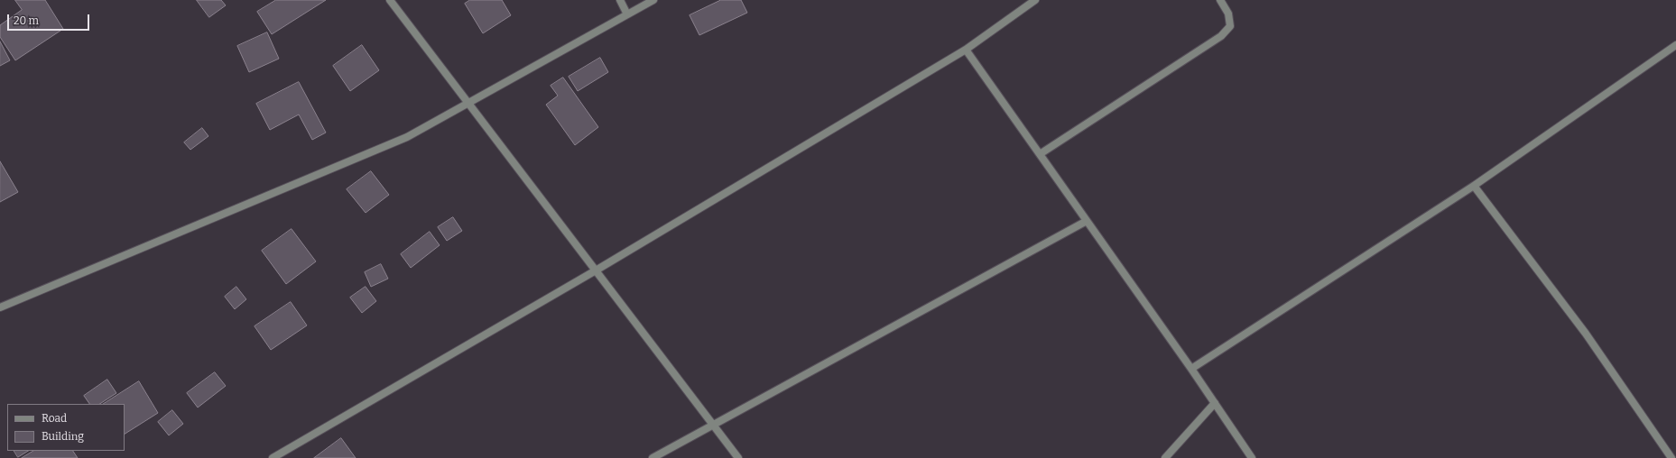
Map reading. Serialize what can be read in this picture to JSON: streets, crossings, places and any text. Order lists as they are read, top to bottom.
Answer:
{
  "legend": ["Road", "Building"],
  "scale_bar": "20 m"
}
